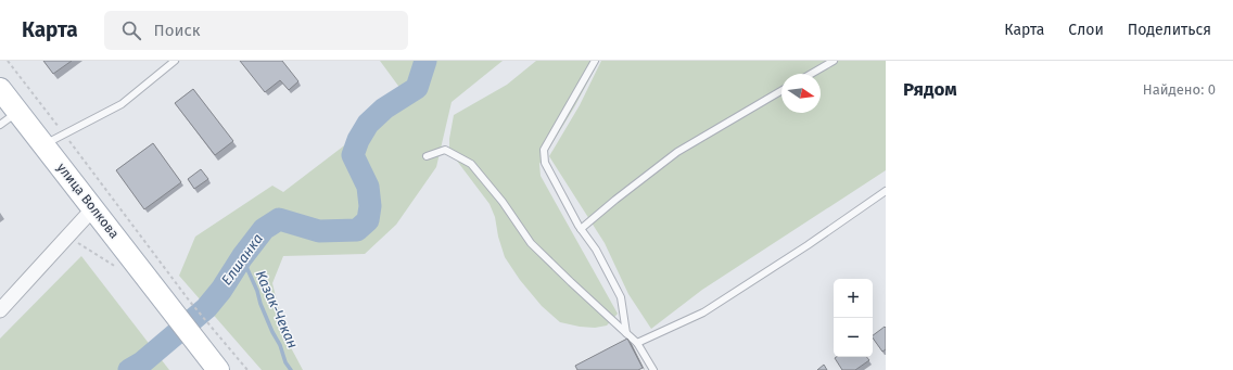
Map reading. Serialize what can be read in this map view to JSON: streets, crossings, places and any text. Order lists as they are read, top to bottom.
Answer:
{
  "streets": {
    "main road": ["улица Волкова"]
  },
  "water": ["Елшанка", "Казак-Чекан"],
  "north": "right",
  "page": {
    "header": "Карта",
    "search": "Поиск",
    "nav": ["Карта", "Слои", "Поделиться"],
    "heading": ["Рядом", "Найдено: 0"],
    "map_buttons": ["+", "−"]
  }
}
